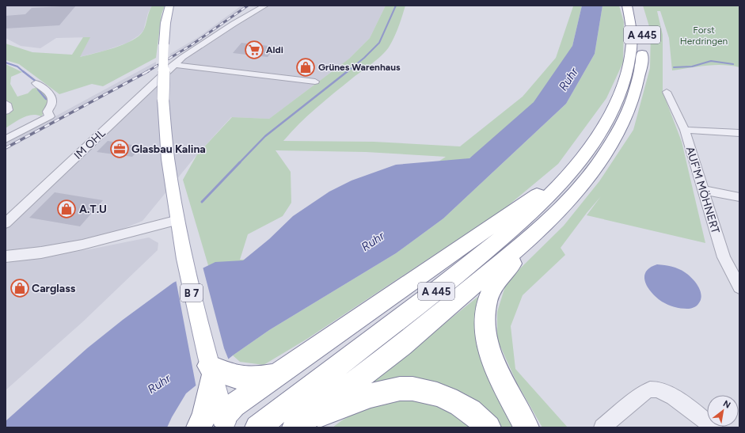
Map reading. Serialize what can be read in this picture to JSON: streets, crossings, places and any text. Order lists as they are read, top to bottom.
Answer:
{
  "streets": {
    "highway": ["A 445"],
    "main road": ["B 7"],
    "street": ["IM OHL", "AUF'M MÖHNERT"]
  },
  "water": ["Ruhr"],
  "parks": ["Forst Herdringen"],
  "places": {
    "supermarket": ["Aldi"],
    "shop": ["Grünes Warenhaus", "A.T.U", "Carglass"],
    "office": ["Glasbau Kalina"]
  },
  "north": "top right"
}
